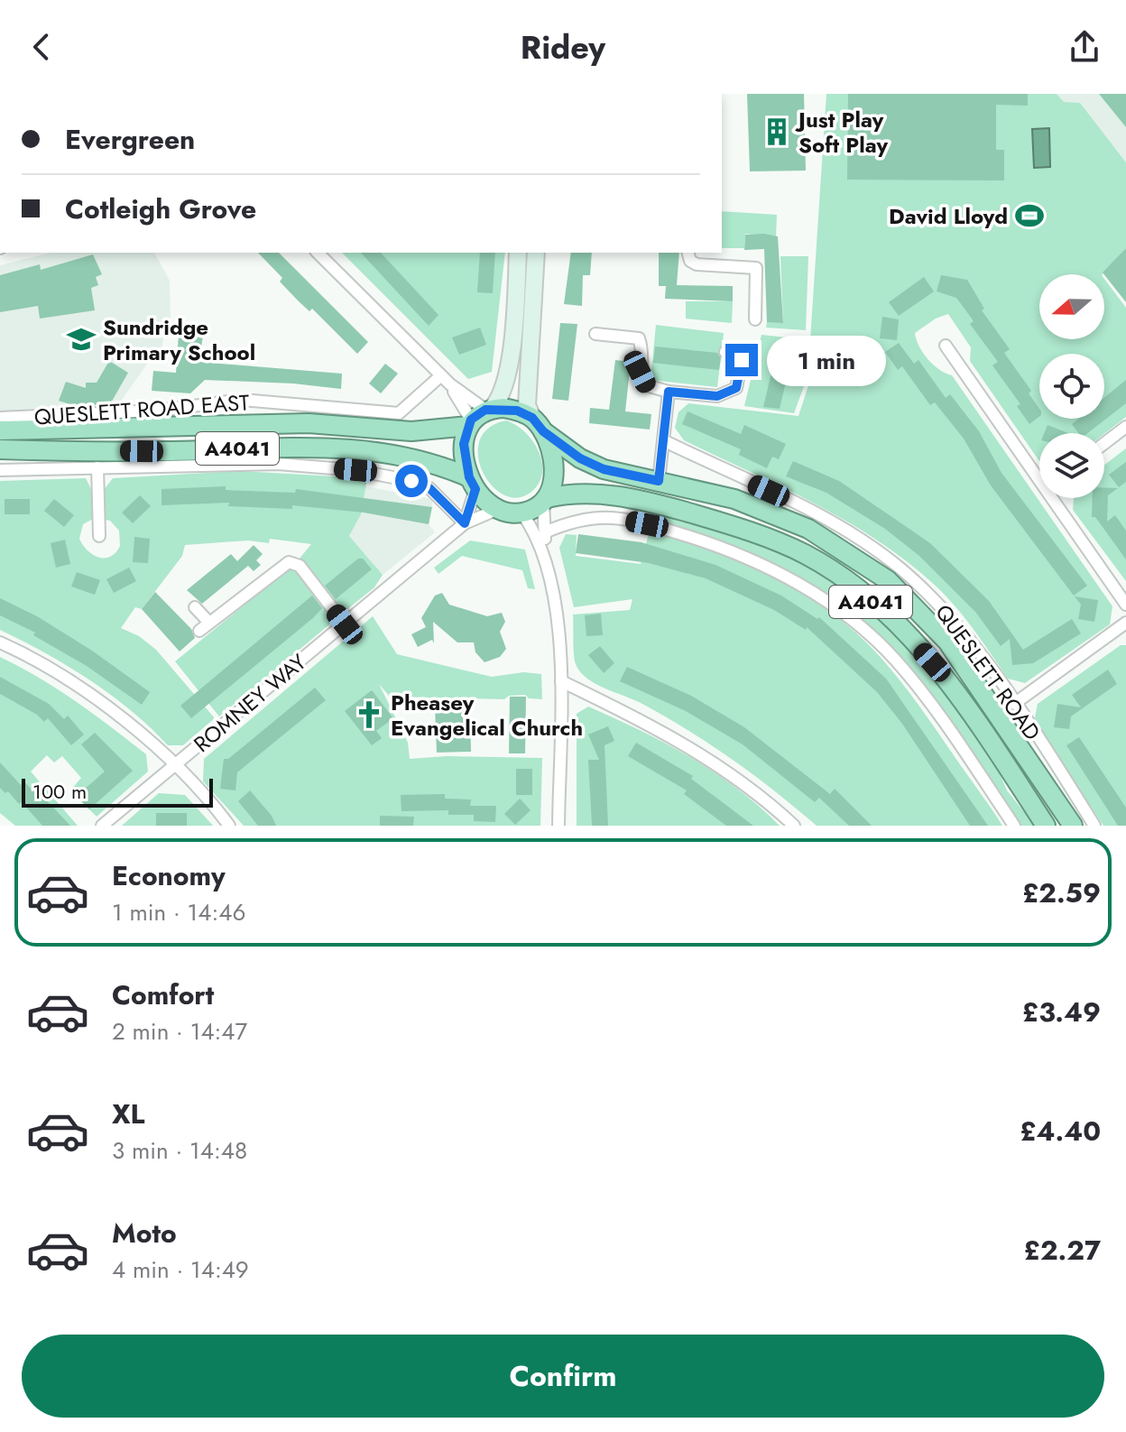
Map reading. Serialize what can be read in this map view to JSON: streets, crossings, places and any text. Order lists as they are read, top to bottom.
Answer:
{
  "streets": {
    "highway": ["QUESLETT ROAD EAST", "A4041", "QUESLETT ROAD"],
    "street": ["ROMNEY WAY"]
  },
  "crossings": [
    ["QUESLETT ROAD EAST", "QUESLETT ROAD"],
    ["QUESLETT ROAD EAST", "ROMNEY WAY"],
    ["QUESLETT ROAD", "ROMNEY WAY"]
  ],
  "places": {
    "building": ["Just Play Soft Play"],
    "sports": ["David Lloyd"],
    "school or university": ["Sundridge Primary School"],
    "church": ["Pheasey Evangelical Church"]
  },
  "scale_bar": "100 m",
  "north": "left",
  "page": {
    "header": "Ridey",
    "banner": ["Evergreen", "Cotleigh Grove"],
    "bubble": "1 min",
    "scale": "100 m",
    "list": [
      {
        "name": "Economy",
        "note": "1 min · 14:46",
        "value": "£2.59"
      },
      {
        "name": "Comfort",
        "note": "2 min · 14:47",
        "value": "£3.49"
      },
      {
        "name": "XL",
        "note": "3 min · 14:48",
        "value": "£4.40"
      },
      {
        "name": "Moto",
        "note": "4 min · 14:49",
        "value": "£2.27"
      }
    ],
    "buttons": "Confirm"
  }
}
